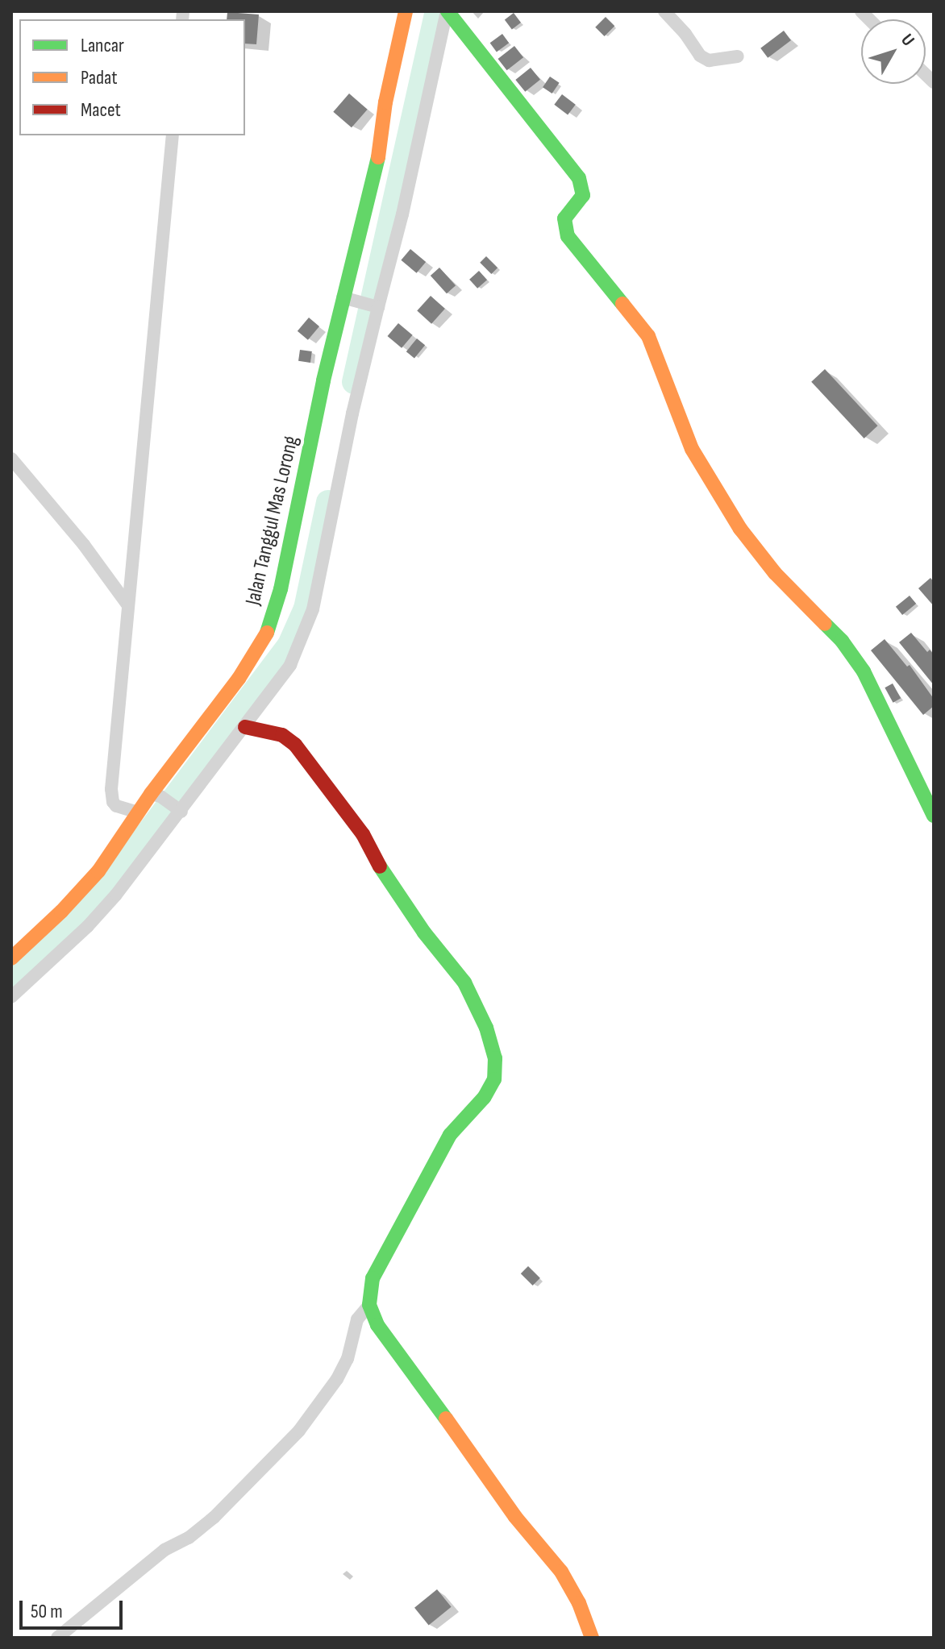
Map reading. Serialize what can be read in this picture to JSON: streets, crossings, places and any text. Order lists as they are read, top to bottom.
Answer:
{
  "streets": {
    "street": ["Jalan Tanggul Mas Lorong"]
  },
  "legend": ["Lancar", "Padat", "Macet"],
  "scale_bar": "50 m",
  "north": "top right"
}
